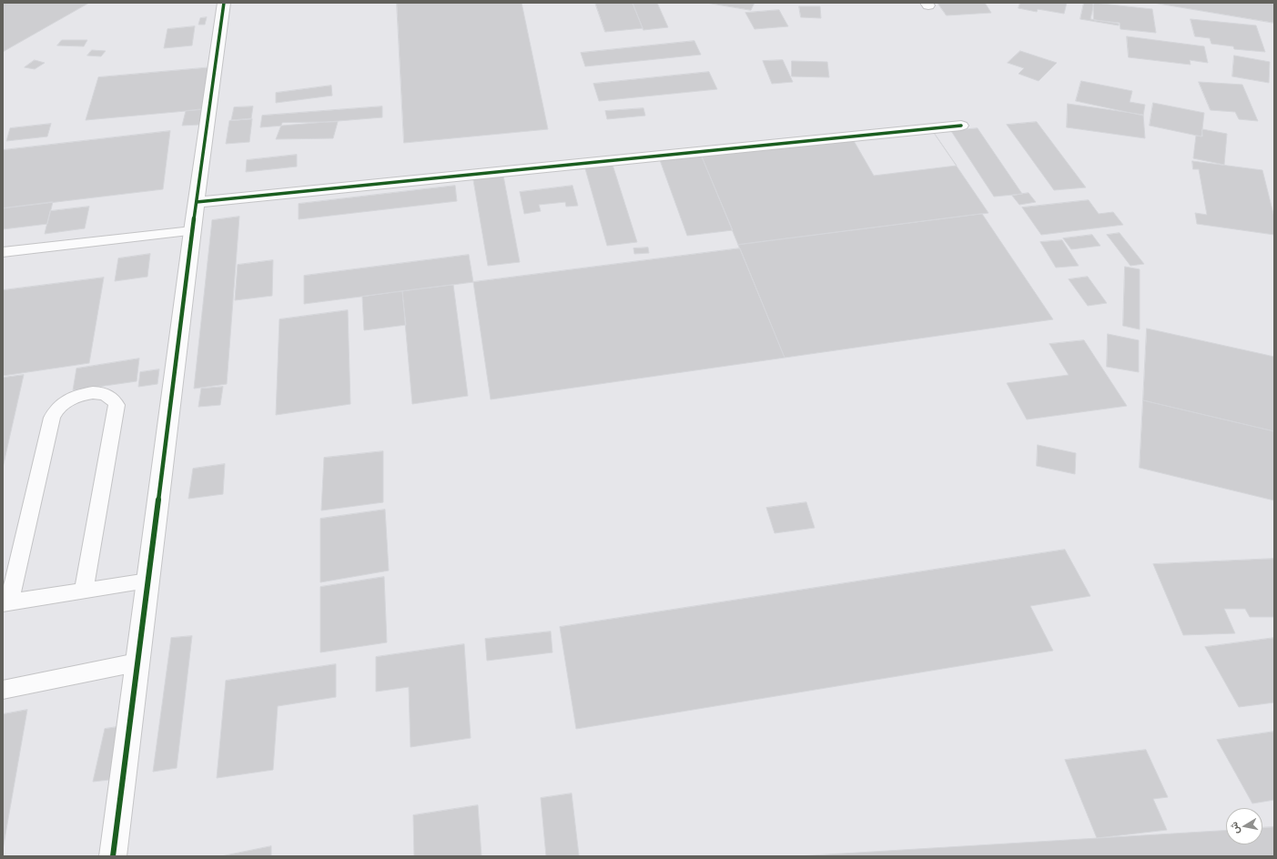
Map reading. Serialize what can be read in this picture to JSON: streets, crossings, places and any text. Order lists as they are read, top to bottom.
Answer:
{
  "north": "left"
}
